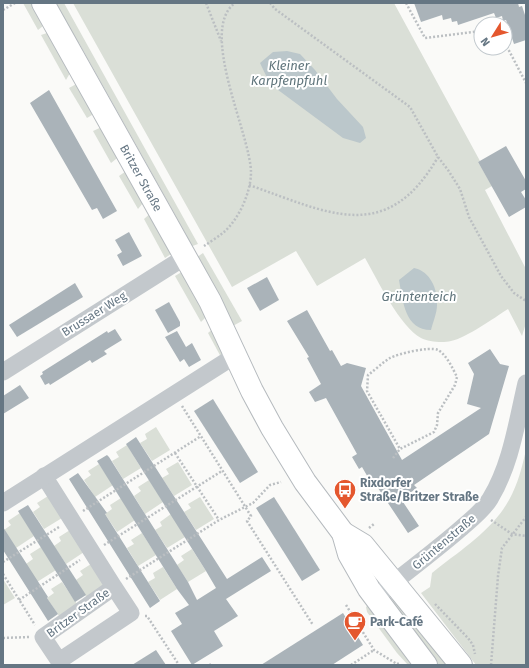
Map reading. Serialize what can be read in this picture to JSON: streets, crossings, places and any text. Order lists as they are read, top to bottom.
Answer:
{
  "streets": {
    "main road": ["Britzer Straße"],
    "street": ["Brussaer Weg", "Grüntenstraße"]
  },
  "crossings": [
    ["Britzer Straße", "Brussaer Weg"],
    ["Britzer Straße", "Grüntenstraße"]
  ],
  "water": ["Kleiner Karpfenpfuhl", "Grüntenteich"],
  "places": {
    "bus stop": ["Rixdorfer Straße/Britzer Straße"],
    "cafe": ["Park-Café"]
  },
  "north": "bottom left"
}
